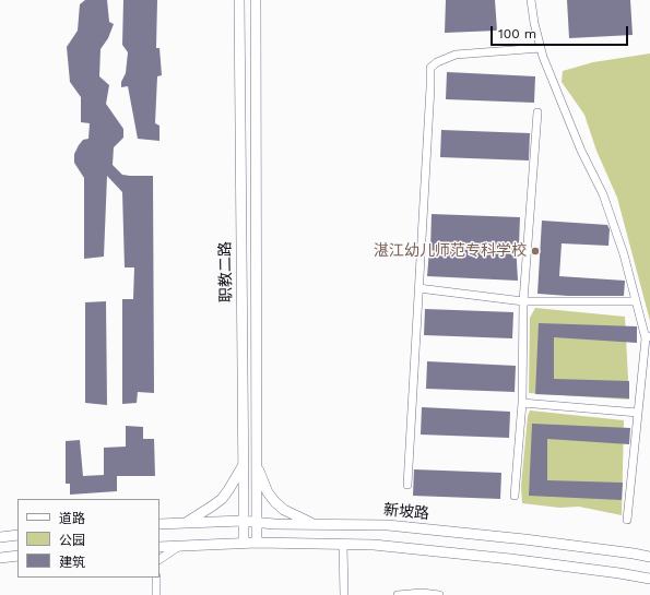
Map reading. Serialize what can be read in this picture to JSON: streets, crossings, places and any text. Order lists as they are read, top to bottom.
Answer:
{
  "streets": {
    "street": ["职教二路", "新坡路"]
  },
  "crossings": [
    ["职教二路", "新坡路"]
  ],
  "places": ["湛江幼儿师范专科学校"],
  "legend": ["道路", "公园", "建筑"],
  "scale_bar": "100 m"
}
